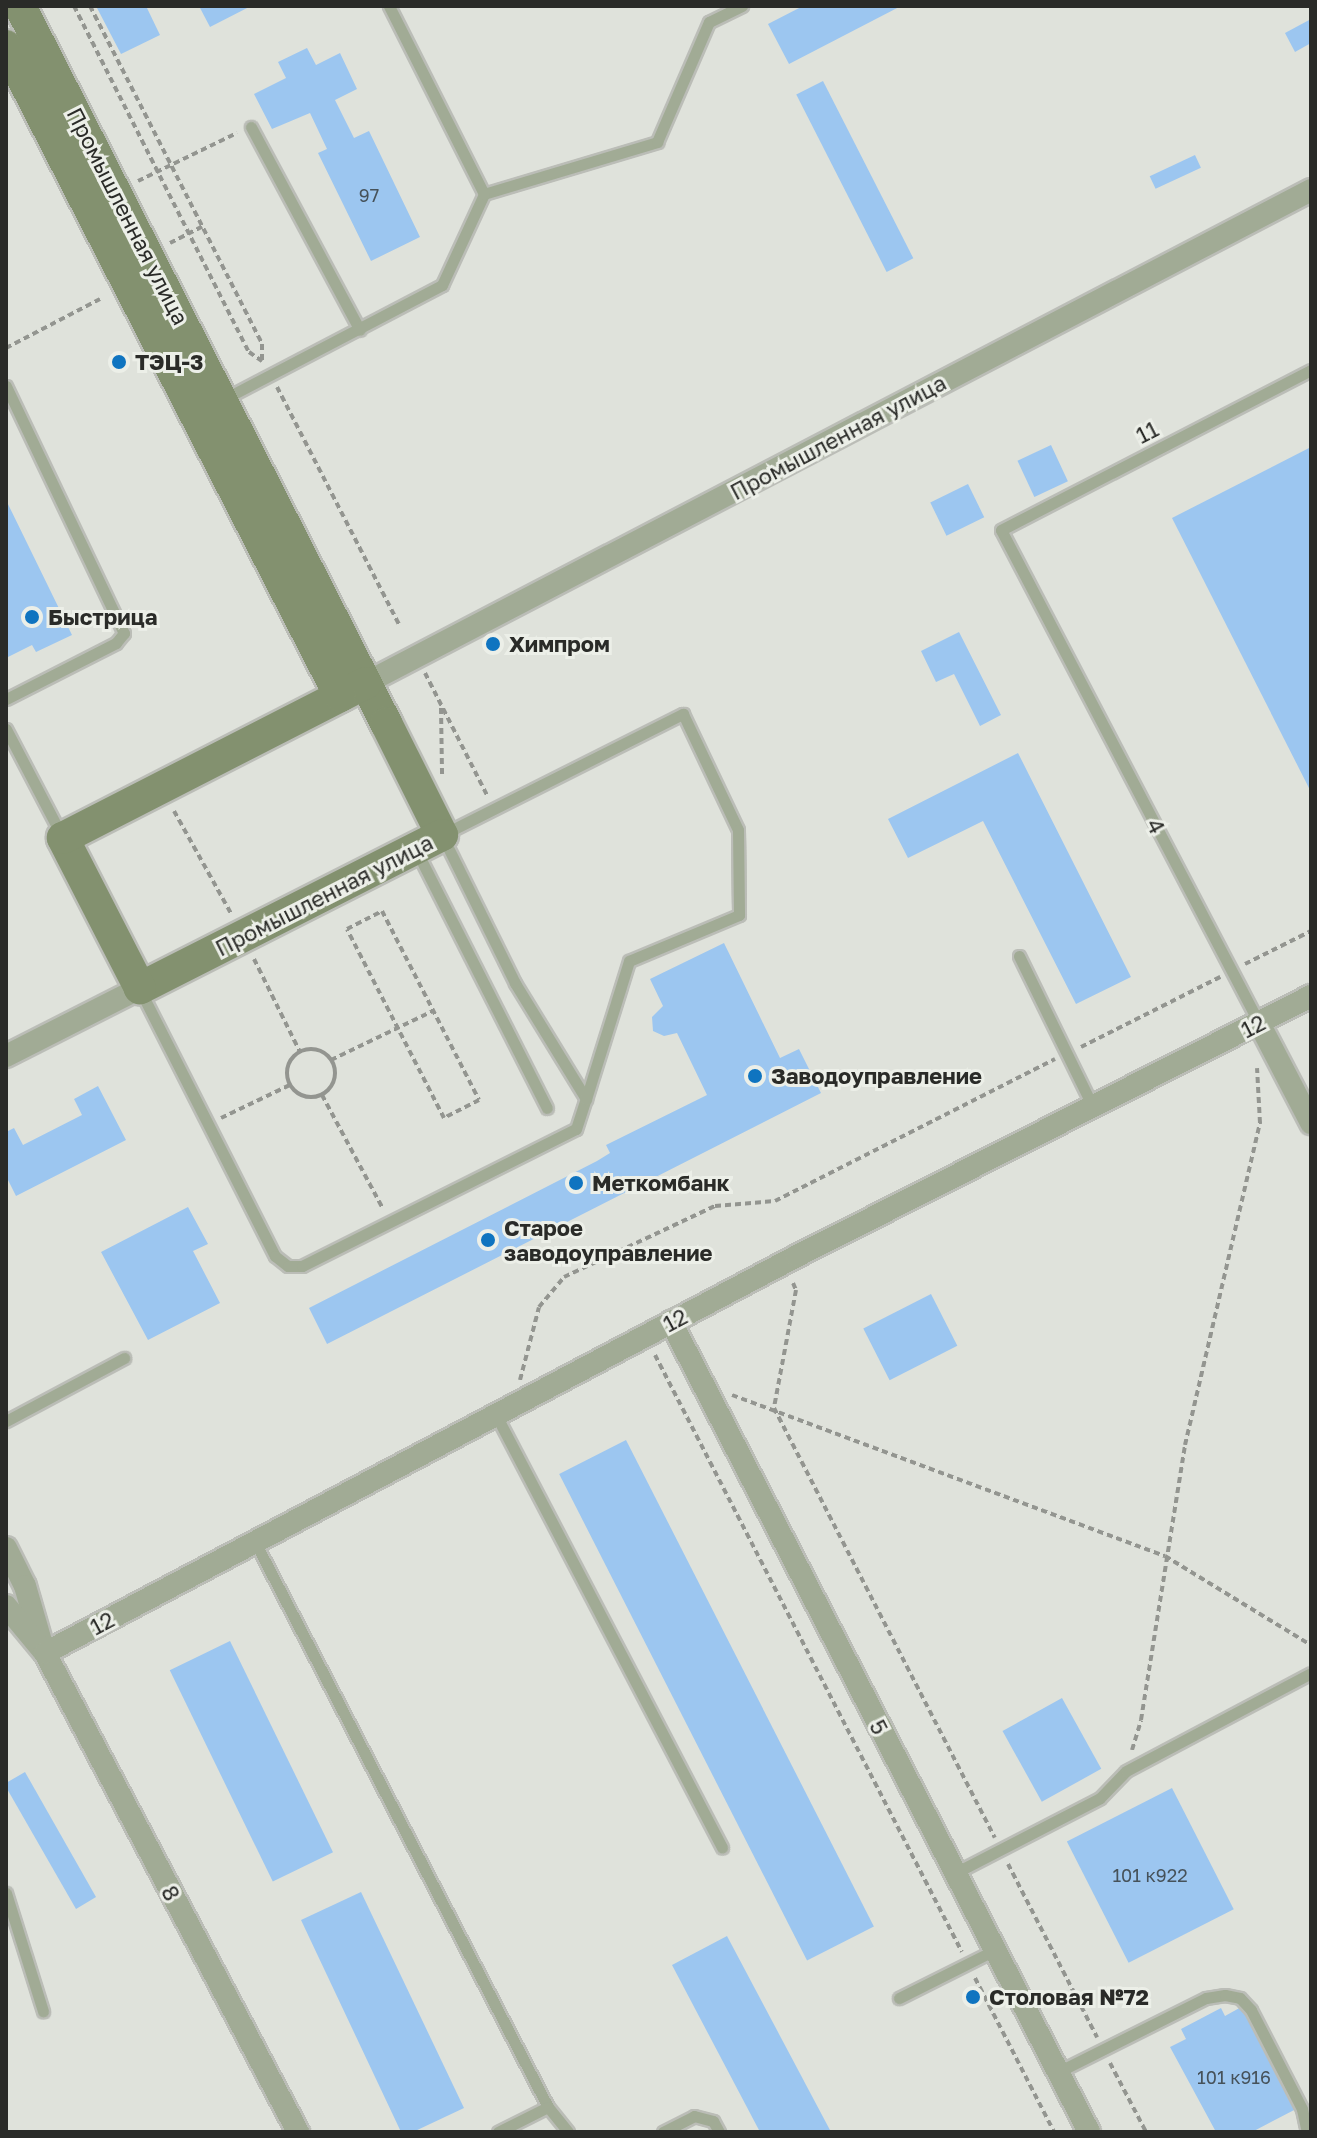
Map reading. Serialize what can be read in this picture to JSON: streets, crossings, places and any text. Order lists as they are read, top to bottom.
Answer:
{
  "streets": {
    "street": [
      "Промышленная улица",
      "4",
      "12",
      "5",
      "8"
    ],
    "lane": ["11"]
  },
  "crossings": [
    ["11", "4"],
    ["4", "12"],
    ["12", "5"],
    ["12", "8"]
  ],
  "places": [
    "ТЭЦ-3",
    "Быстрица",
    "Химпром",
    "Заводоуправление",
    "Меткомбанк",
    "Старое заводоуправление",
    "Столовая №72"
  ],
  "house_numbers": ["97", "101 к922", "101 к916"]
}
